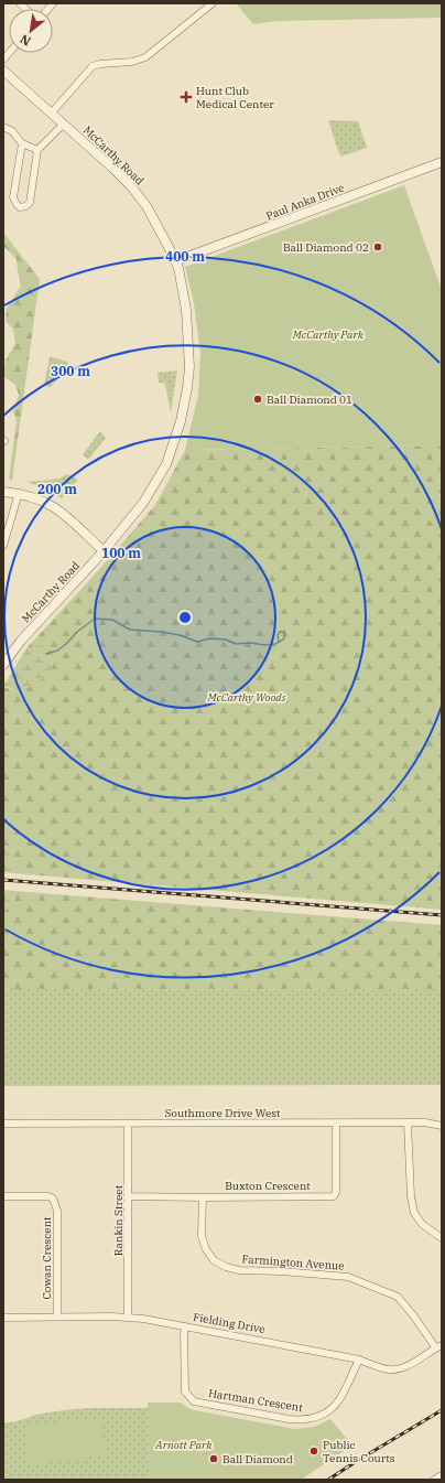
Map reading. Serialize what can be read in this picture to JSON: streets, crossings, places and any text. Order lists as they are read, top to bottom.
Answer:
{
  "streets": {
    "street": [
      "McCarthy Road",
      "Paul Anka Drive",
      "Southmore Drive West",
      "Buxton Crescent",
      "Rankin Street",
      "Cowan Crescent",
      "Farmington Avenue",
      "Fielding Drive",
      "Hartman Crescent"
    ]
  },
  "crossings": [
    ["McCarthy Road", "Paul Anka Drive"],
    ["Southmore Drive West", "Buxton Crescent"],
    ["Southmore Drive West", "Rankin Street"],
    ["Buxton Crescent", "Rankin Street"],
    ["Buxton Crescent", "Farmington Avenue"],
    ["Rankin Street", "Fielding Drive"],
    ["Cowan Crescent", "Fielding Drive"],
    ["Farmington Avenue", "Fielding Drive"],
    ["Fielding Drive", "Hartman Crescent"]
  ],
  "parks": ["McCarthy Park", "McCarthy Woods", "Arnott Park"],
  "places": {
    "health": ["Hunt Club Medical Center"],
    "other": [
      "Ball Diamond 02",
      "Ball Diamond 01",
      "Public Tennis Courts",
      "Ball Diamond"
    ]
  },
  "north": "bottom left",
  "rings": [
    "400 m",
    "300 m",
    "200 m",
    "100 m"
  ]
}
